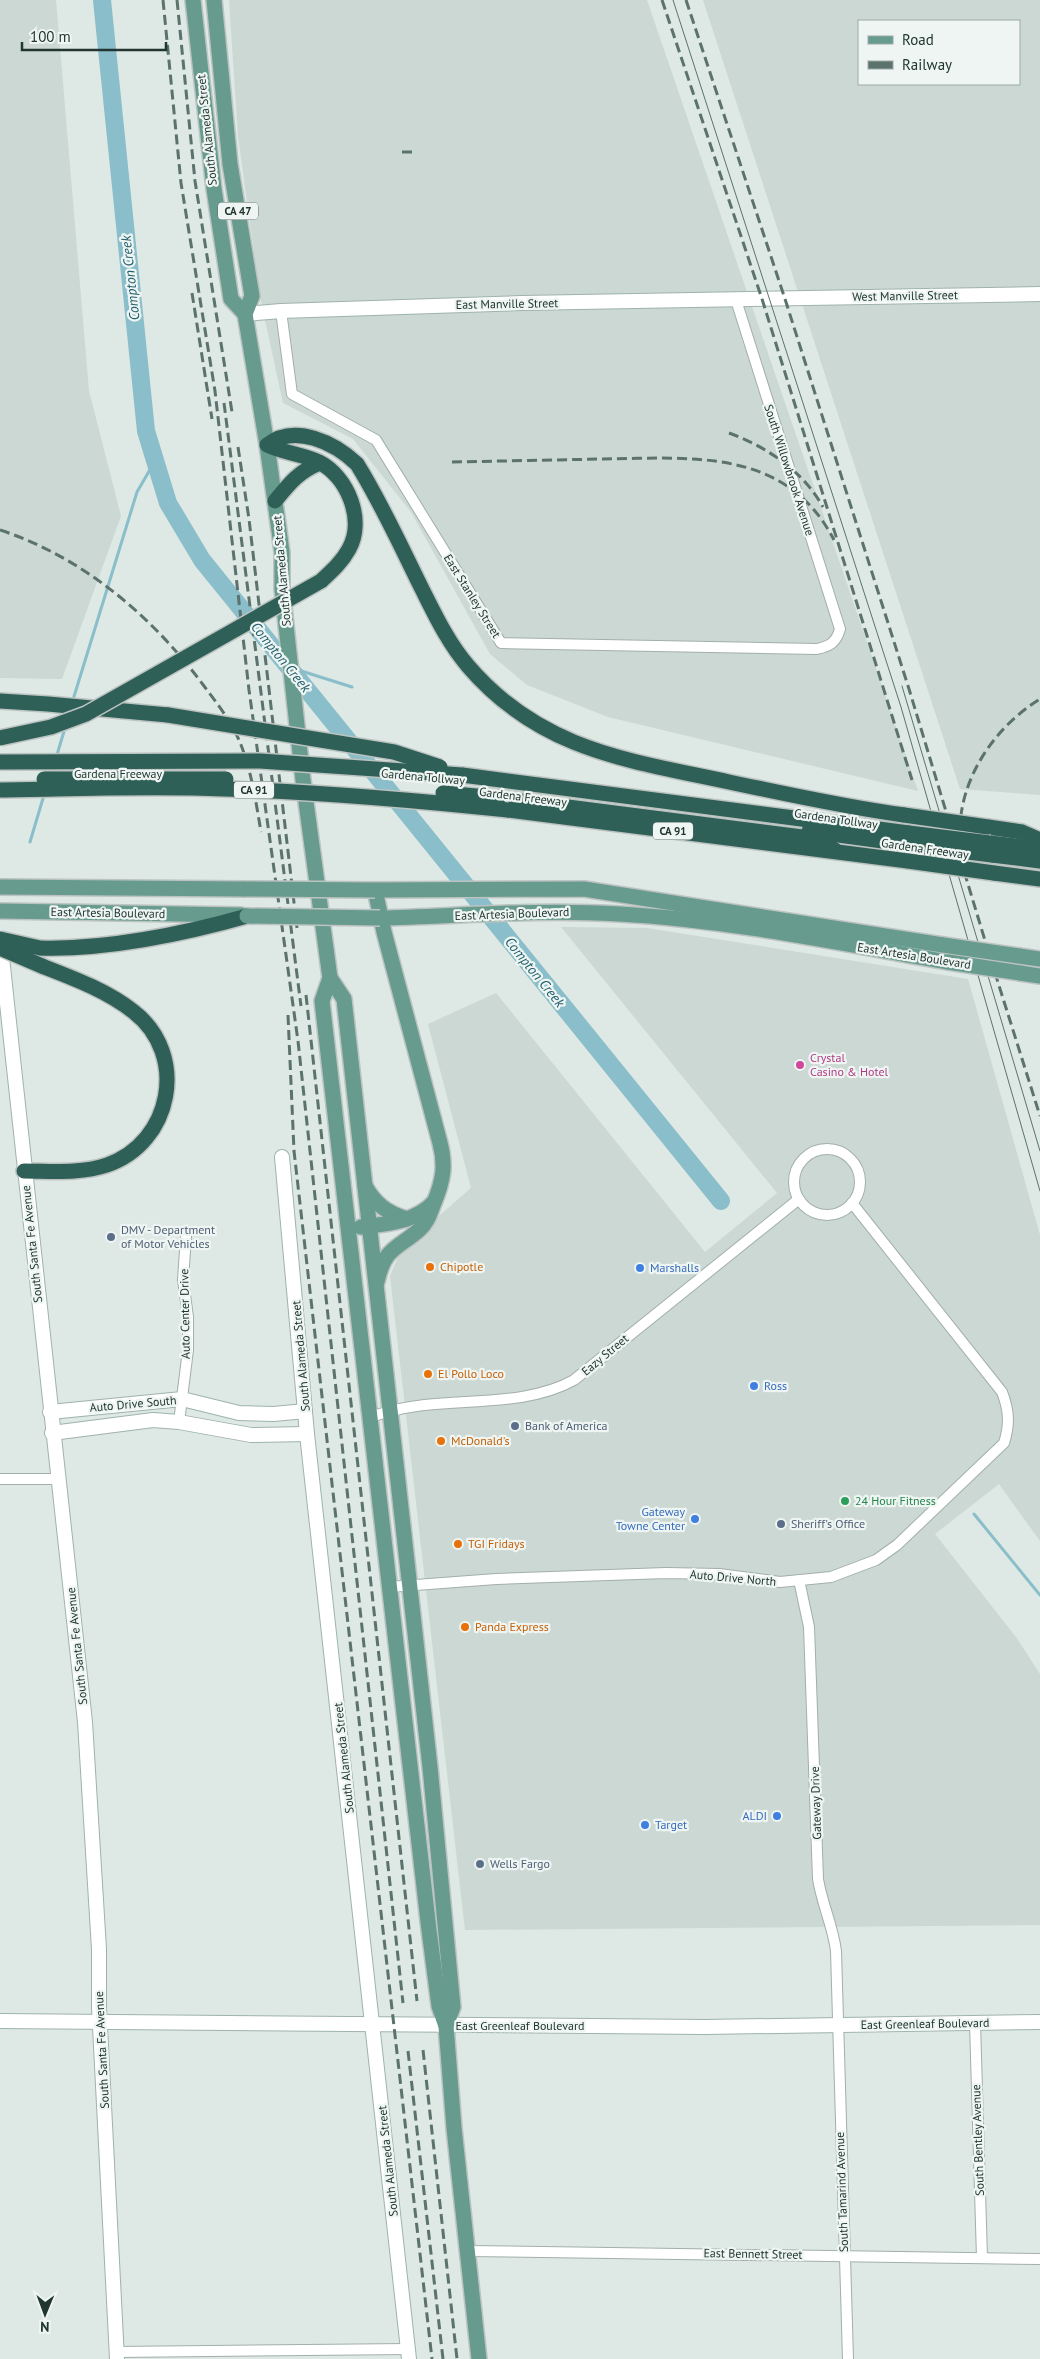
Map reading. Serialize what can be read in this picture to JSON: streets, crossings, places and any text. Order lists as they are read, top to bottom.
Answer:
{
  "streets": {
    "highway": ["Gardena Freeway", "Gardena Tollway", "CA 91"],
    "main road": ["South Alameda Street", "CA 47", "East Artesia Boulevard"],
    "street": [
      "West Manville Street",
      "East Manville Street",
      "South Willowbrook Avenue",
      "East Stanley Street",
      "South Santa Fe Avenue",
      "Auto Center Drive",
      "Eazy Street",
      "Auto Drive South",
      "Auto Drive North",
      "Gateway Drive",
      "East Greenleaf Boulevard",
      "South Bentley Avenue",
      "South Tamarind Avenue",
      "East Bennett Street"
    ]
  },
  "crossings": [
    ["South Alameda Street", "East Manville Street"],
    ["South Alameda Street", "Eazy Street"],
    ["South Alameda Street", "Auto Drive South"],
    ["South Alameda Street", "Auto Drive North"],
    ["South Alameda Street", "East Greenleaf Boulevard"],
    ["South Alameda Street", "East Bennett Street"],
    ["West Manville Street", "East Manville Street"],
    ["East Manville Street", "South Willowbrook Avenue"],
    ["East Manville Street", "East Stanley Street"],
    ["South Willowbrook Avenue", "East Stanley Street"],
    ["Gardena Freeway", "Gardena Tollway"],
    ["South Santa Fe Avenue", "Auto Drive South"],
    ["South Santa Fe Avenue", "East Greenleaf Boulevard"],
    ["Auto Center Drive", "Auto Drive South"],
    ["Eazy Street", "Auto Drive North"],
    ["Auto Drive North", "Gateway Drive"],
    ["Gateway Drive", "East Greenleaf Boulevard"],
    ["Gateway Drive", "South Tamarind Avenue"],
    ["East Greenleaf Boulevard", "South Bentley Avenue"],
    ["East Greenleaf Boulevard", "South Tamarind Avenue"],
    ["South Bentley Avenue", "East Bennett Street"],
    ["South Tamarind Avenue", "East Bennett Street"]
  ],
  "water": ["Compton Creek"],
  "places": [
    "Crystal Casino & Hotel",
    "DMV - Department of Motor Vehicles",
    "Chipotle",
    "Marshalls",
    "El Pollo Loco",
    "Ross",
    "Bank of America",
    "McDonald's",
    "24 Hour Fitness",
    "Gateway Towne Center",
    "Sheriff's Office",
    "TGI Fridays",
    "Panda Express",
    "ALDI",
    "Target",
    "Wells Fargo"
  ],
  "legend": ["Road", "Railway"],
  "scale_bar": "100 m",
  "north": "bottom"
}
